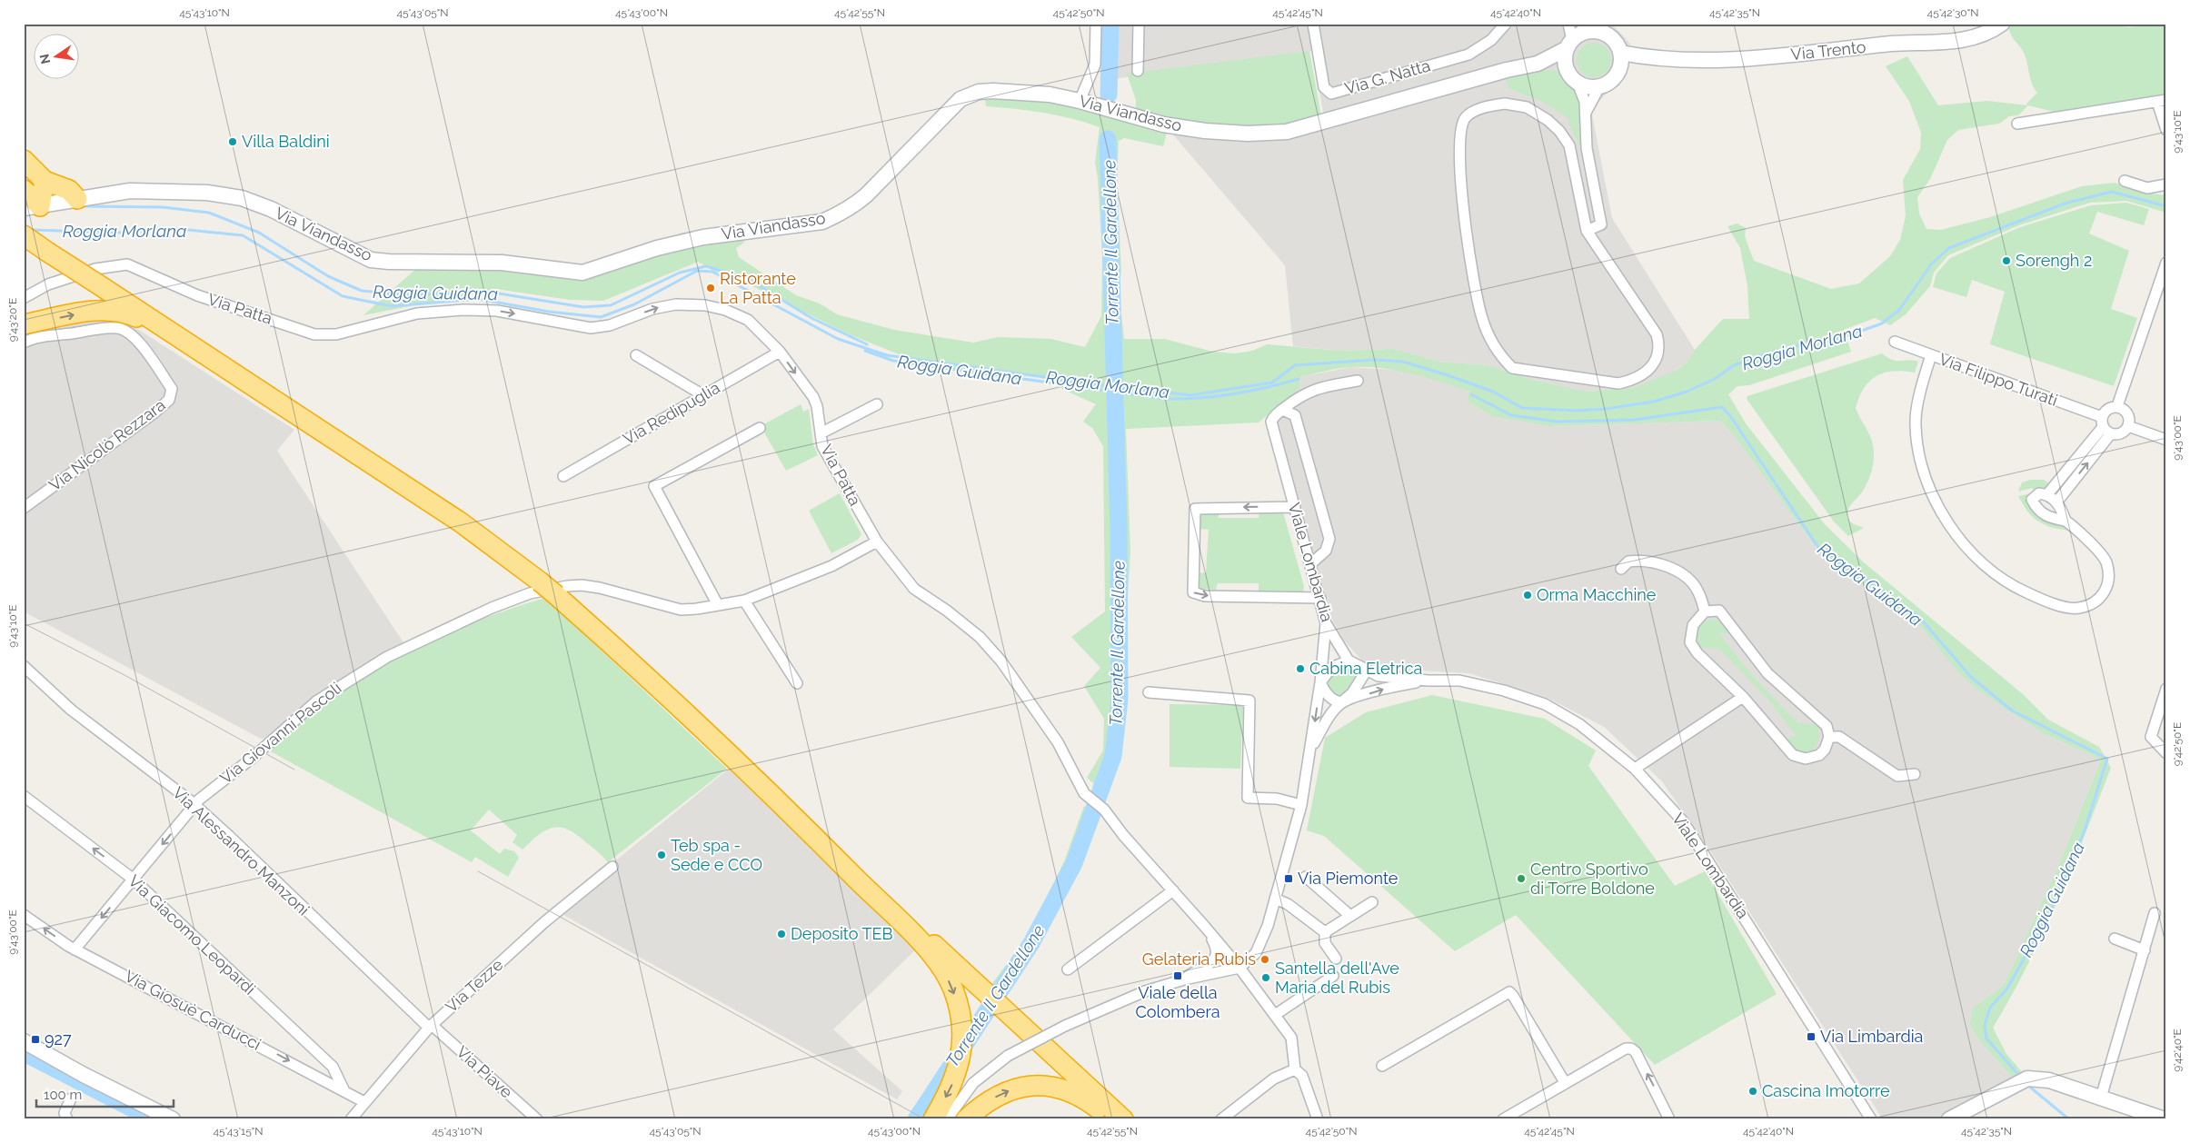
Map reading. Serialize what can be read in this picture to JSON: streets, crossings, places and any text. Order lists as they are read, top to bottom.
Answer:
{
  "streets": {
    "street": [
      "Via Trento",
      "Via G. Natta",
      "Via Viandasso",
      "Via Patta",
      "Via Filippo Turati",
      "Via Redipuglia",
      "Via Nicolò Rezzara",
      "Viale Lombardia",
      "Via Giovanni Pascoli",
      "Via Alessandro Manzoni",
      "Via Giacomo Leopardi",
      "Via Tezze",
      "Via Giosuè Carducci",
      "Via Piave"
    ]
  },
  "crossings": [
    ["Via Trento", "Via Viandasso"],
    ["Via Patta", "Via Redipuglia"],
    ["Via Patta", "Via Giovanni Pascoli"],
    ["Via Giovanni Pascoli", "Via Alessandro Manzoni"],
    ["Via Giovanni Pascoli", "Via Giacomo Leopardi"],
    ["Via Giovanni Pascoli", "Via Giosuè Carducci"],
    ["Via Alessandro Manzoni", "Via Tezze"],
    ["Via Alessandro Manzoni", "Via Piave"],
    ["Via Giacomo Leopardi", "Via Giosuè Carducci"],
    ["Via Tezze", "Via Giosuè Carducci"],
    ["Via Tezze", "Via Piave"]
  ],
  "one_way": ["Via Patta"],
  "water": ["Roggia Morlana", "Torrente Il Gardellone", "Roggia Guidana"],
  "places": {
    "other": [
      "Villa Baldini",
      "Sorengh 2",
      "Ristorante La Patta",
      "Orma Macchine",
      "Cabina Eletrica",
      "Teb spa - Sede e CCO",
      "Centro Sportivo di Torre Boldone",
      "Deposito TEB",
      "Gelateria Rubis",
      "Santella dell'Ave Maria del Rubis",
      "Cascina Imotorre"
    ],
    "transit": [
      "Via Piemonte",
      "Viale della Colombera",
      "Via Limbardia",
      "927"
    ]
  },
  "scale_bar": "100 m",
  "north": "left",
  "coordinates": [
    "45°43'10\"N",
    "45°43'05\"N",
    "45°43'00\"N",
    "45°42'55\"N",
    "45°42'50\"N",
    "45°42'45\"N",
    "45°42'40\"N",
    "45°42'35\"N",
    "45°42'30\"N",
    "9°43'10\"E",
    "9°43'20\"E",
    "9°43'00\"E",
    "9°42'50\"E",
    "9°42'40\"E",
    "45°43'15\"N"
  ]
}
